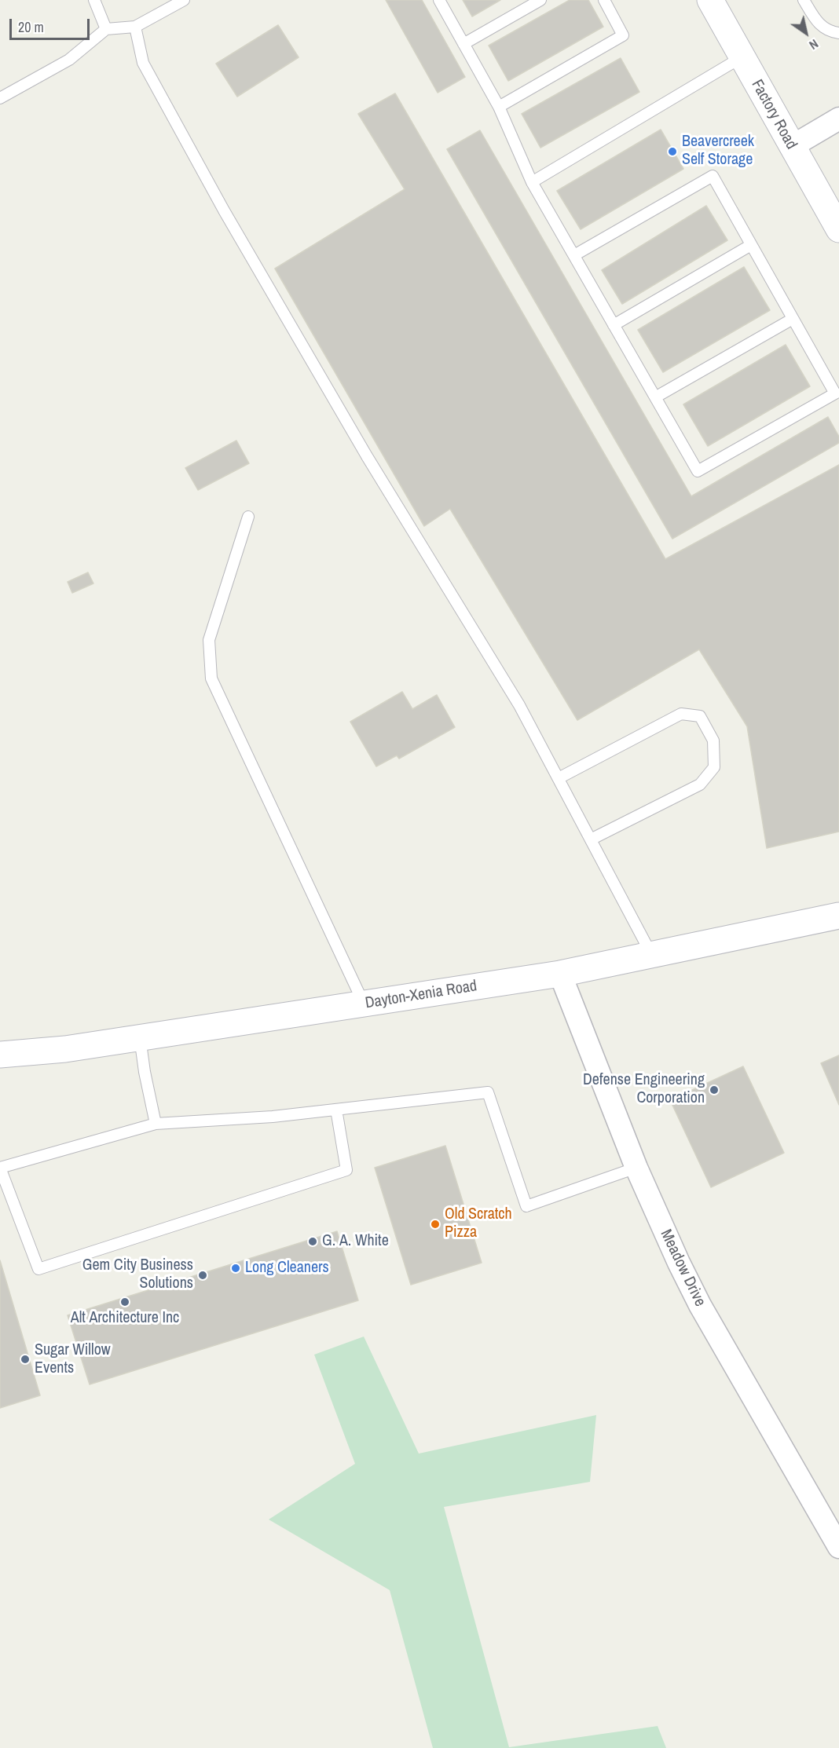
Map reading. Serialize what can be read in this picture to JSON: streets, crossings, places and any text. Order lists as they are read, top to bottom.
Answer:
{
  "streets": {
    "main road": ["Factory Road", "Dayton-Xenia Road"],
    "street": ["Meadow Drive"]
  },
  "crossings": [
    ["Dayton-Xenia Road", "Meadow Drive"]
  ],
  "places": [
    "Beavercreek Self Storage",
    "Defense Engineering Corporation",
    "Old Scratch Pizza",
    "G. A. White",
    "Long Cleaners",
    "Gem City Business Solutions",
    "Alt Architecture Inc",
    "Sugar Willow Events"
  ],
  "scale_bar": "20 m",
  "north": "bottom right"
}
